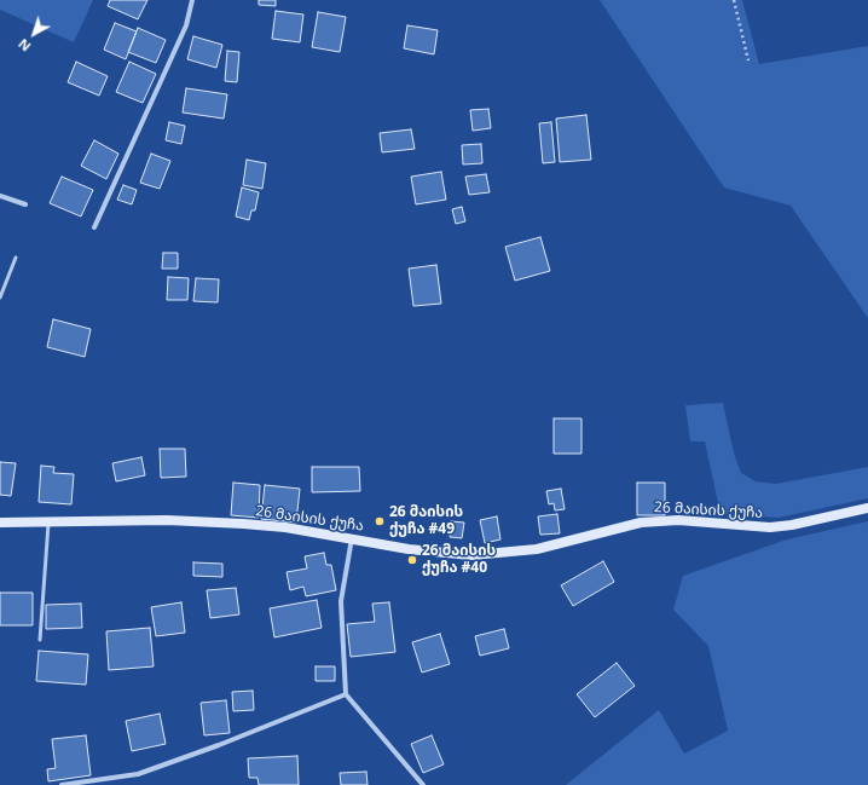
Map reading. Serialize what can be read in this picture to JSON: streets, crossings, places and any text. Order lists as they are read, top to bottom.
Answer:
{
  "streets": {
    "street": ["26 მაისის ქუჩა"]
  },
  "places": ["26 მაისის ქუჩა #49", "26 მაისის ქუჩა #40"],
  "north": "bottom left"
}
